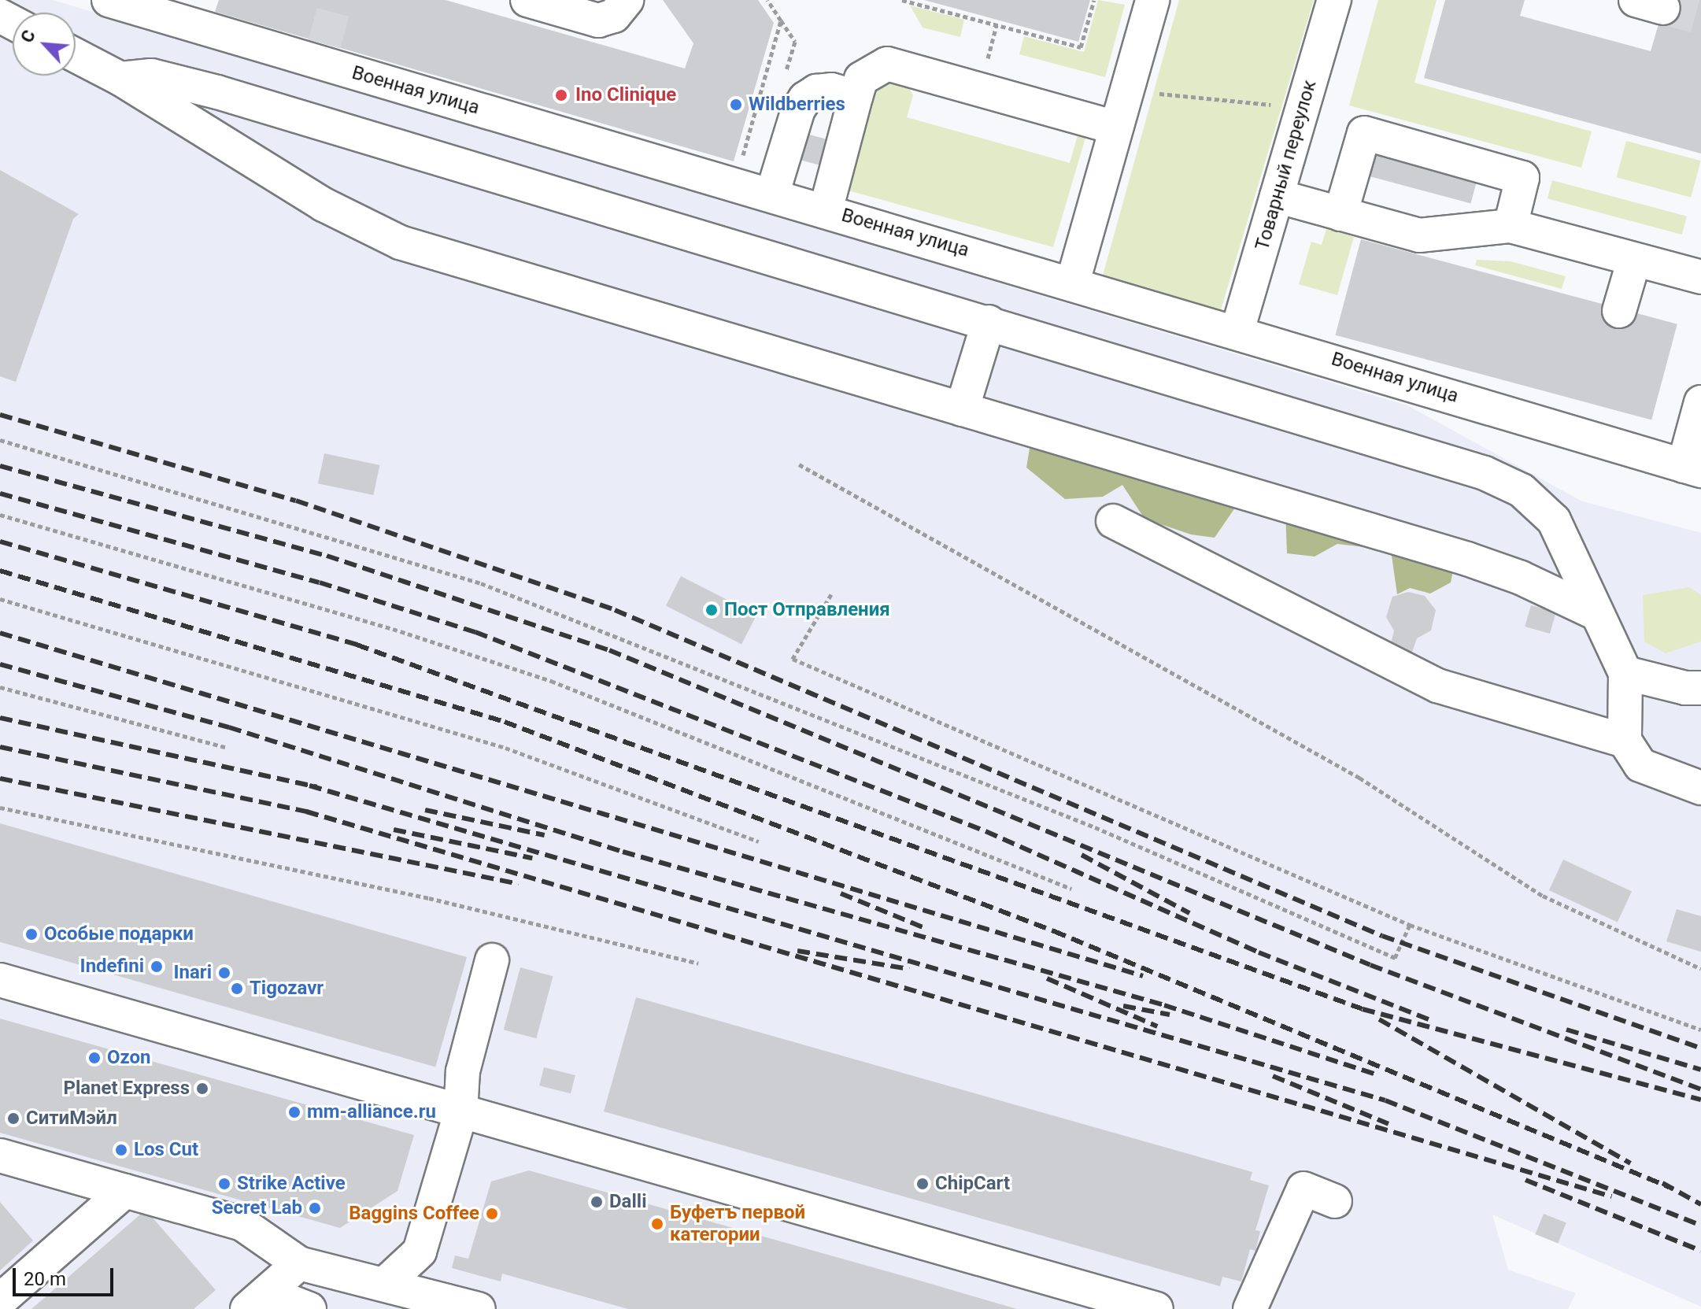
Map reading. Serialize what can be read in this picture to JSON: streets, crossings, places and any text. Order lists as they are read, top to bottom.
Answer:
{
  "streets": {
    "street": ["Военная улица", "Товарный переулок"]
  },
  "crossings": [
    ["Военная улица", "Товарный переулок"]
  ],
  "places": [
    "Ino Clinique",
    "Wildberries",
    "Пост Отправления",
    "Особые подарки",
    "Indefini",
    "Inari",
    "Tigozavr",
    "Ozon",
    "Planet Express",
    "mm-alliance.ru",
    "СитиМэйл",
    "Los Cut",
    "Strike Active",
    "ChipCart",
    "Dalli",
    "Secret Lab",
    "Baggins Coffee",
    "Буфетъ первой категории"
  ],
  "scale_bar": "20 m",
  "north": "top left"
}
